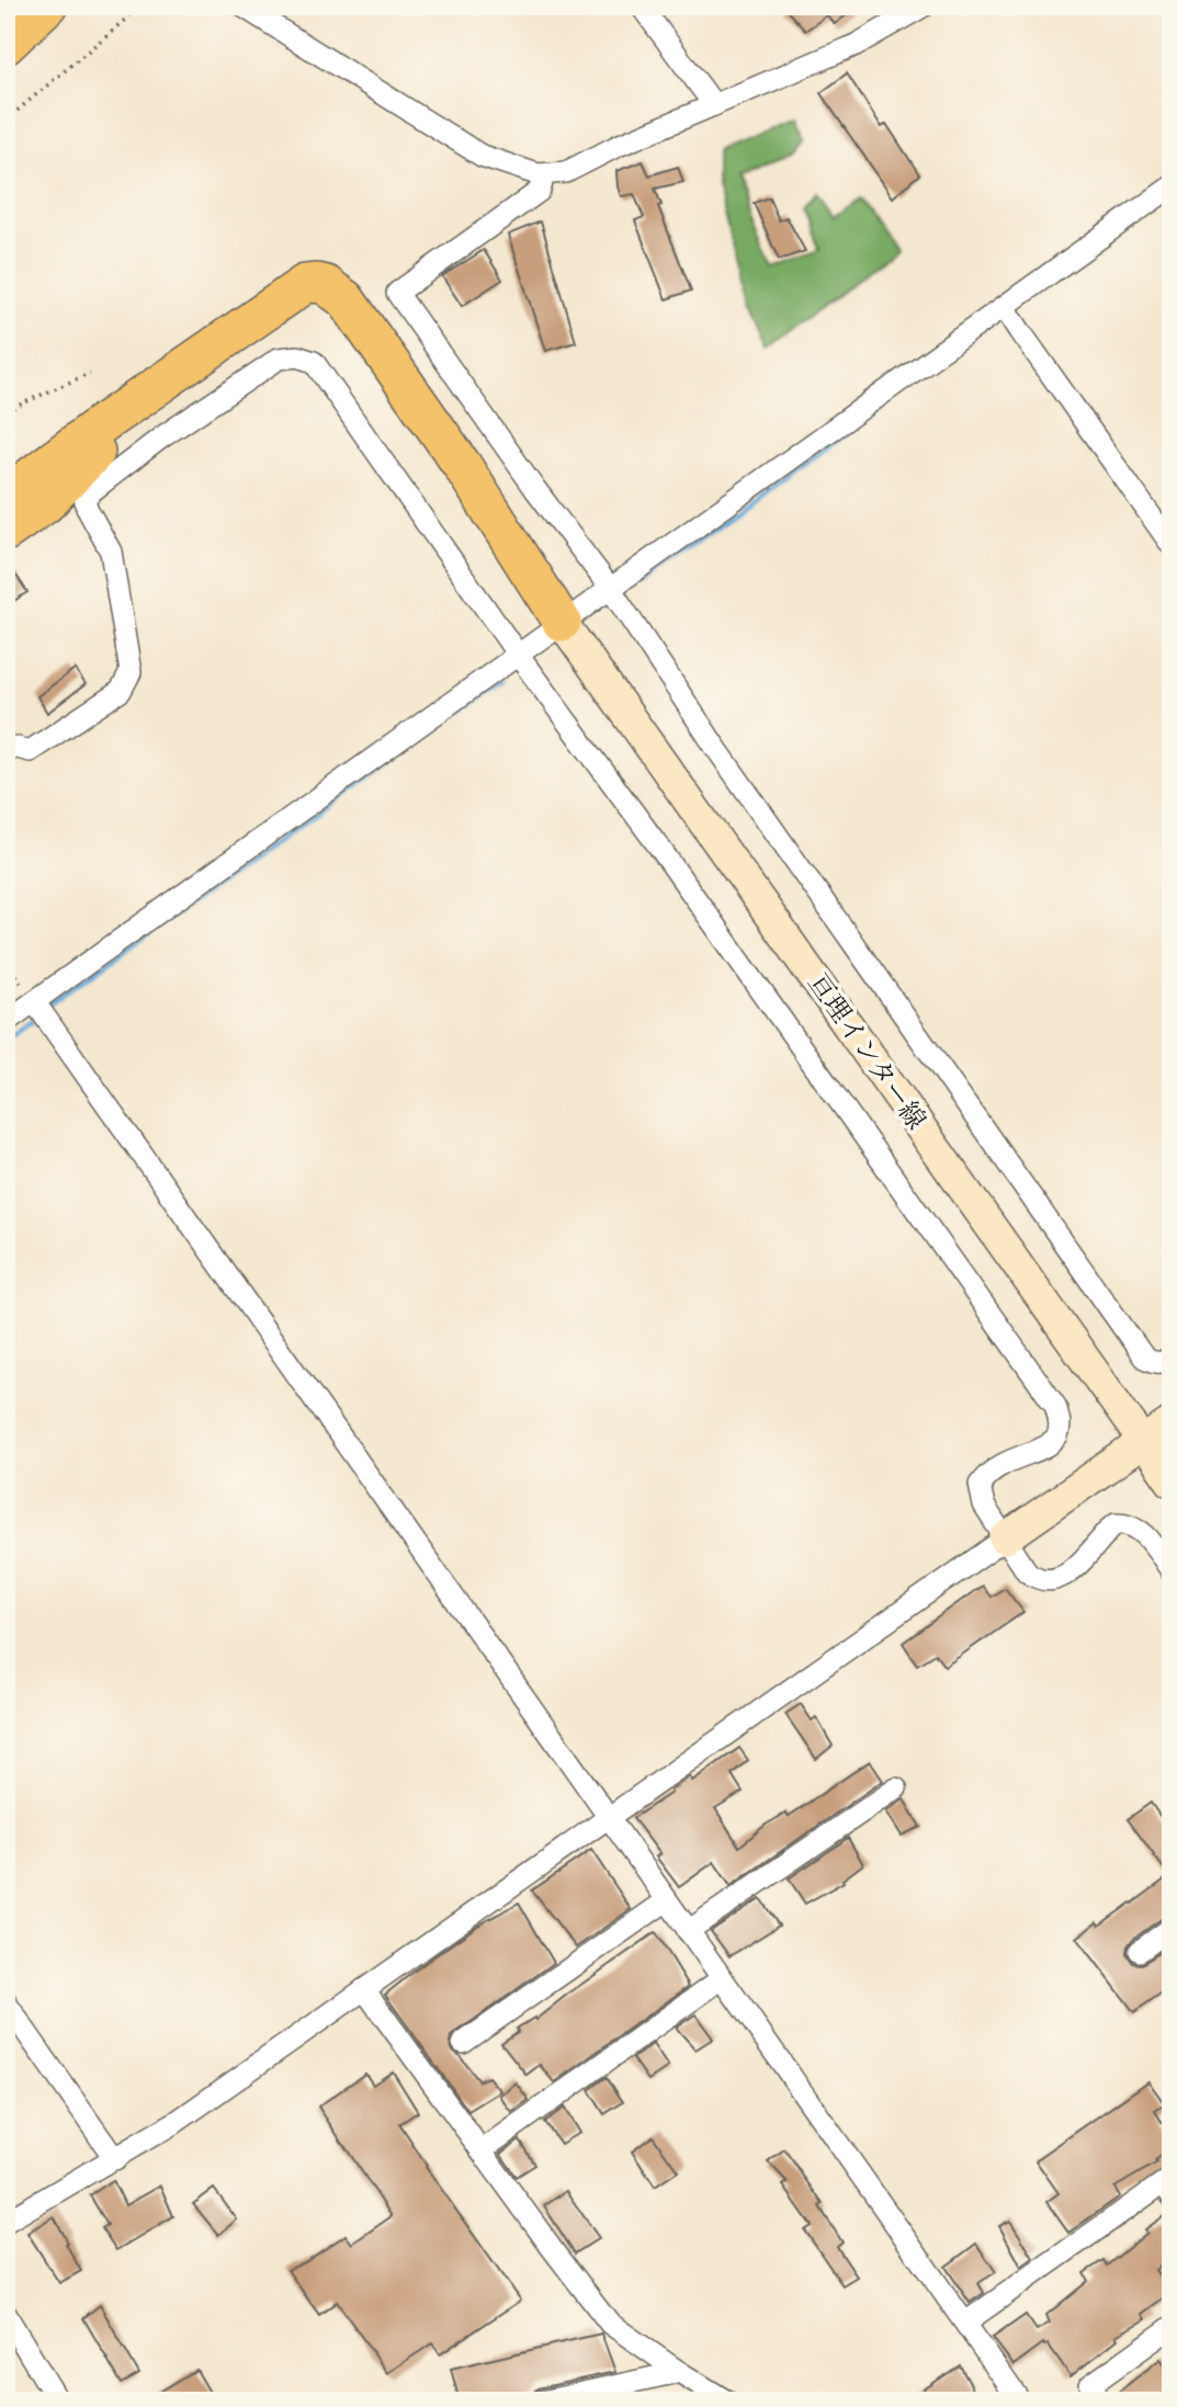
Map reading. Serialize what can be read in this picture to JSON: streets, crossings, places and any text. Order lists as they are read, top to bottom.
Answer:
{
  "streets": {
    "main road": ["亘理インター線"]
  }
}
